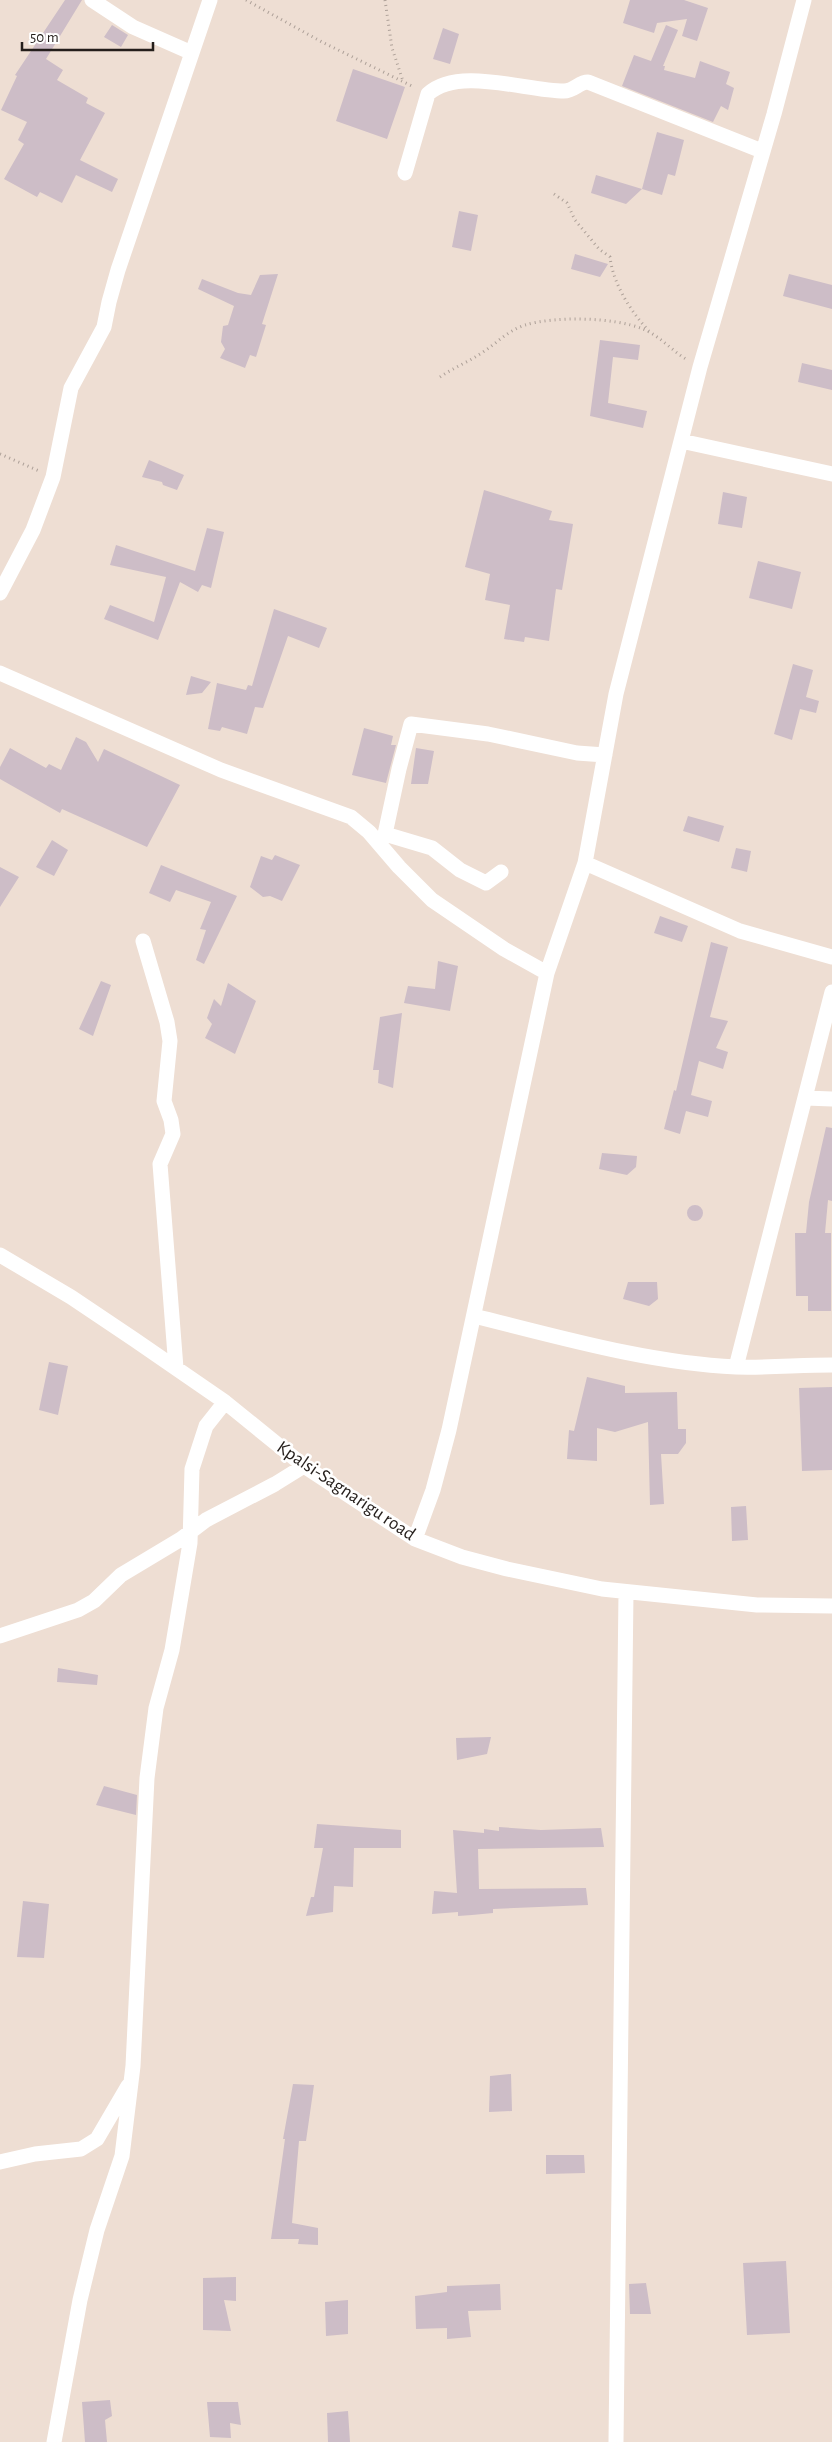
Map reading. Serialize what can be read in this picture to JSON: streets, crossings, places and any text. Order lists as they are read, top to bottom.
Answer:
{
  "streets": {
    "street": ["Kpalsi-Sagnarigu road"]
  },
  "scale_bar": "50 m"
}
